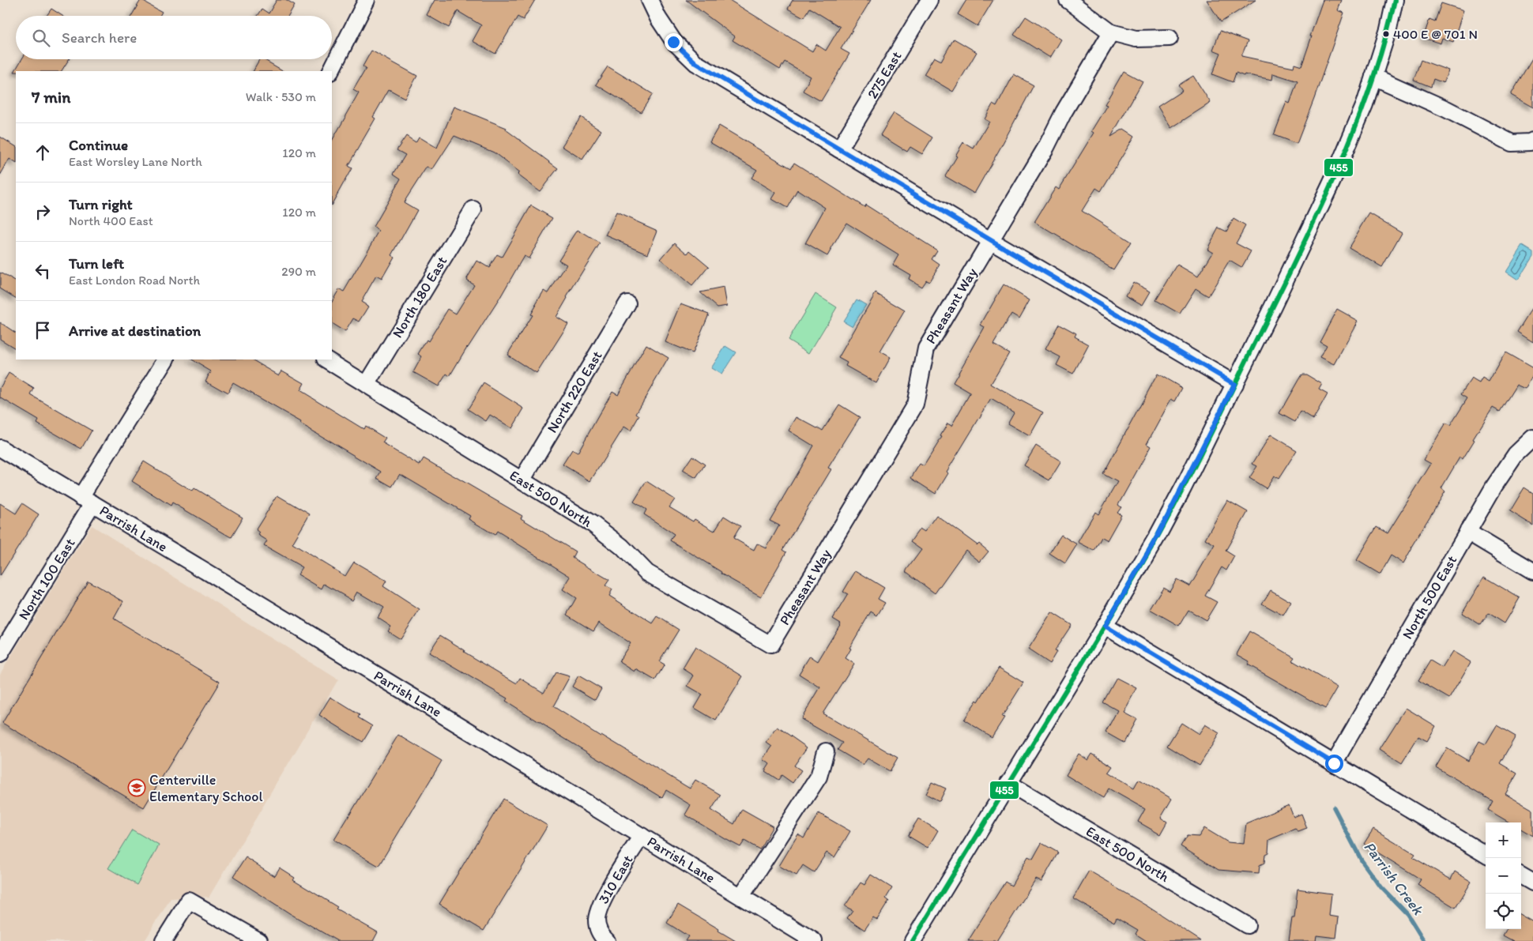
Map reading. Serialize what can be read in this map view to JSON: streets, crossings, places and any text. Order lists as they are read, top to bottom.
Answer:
{
  "streets": {
    "street": [
      "275 East",
      "North 180 East",
      "Pheasant Way",
      "North 220 East",
      "East 500 North",
      "Parrish Lane",
      "North 100 East",
      "North 500 East",
      "310 East"
    ]
  },
  "crossings": [
    ["North 180 East", "East 500 North"],
    ["Pheasant Way", "East 500 North"],
    ["North 220 East", "East 500 North"],
    ["Parrish Lane", "North 100 East"],
    ["Parrish Lane", "310 East"]
  ],
  "water": ["Parrish Creek"],
  "places": {
    "other": ["400 E @ 701 N"],
    "school or university": ["Centerville Elementary School"]
  },
  "lines": ["transit line 455"],
  "page": {
    "search": "Search here",
    "heading": ["7 min", "Walk · 530 m"],
    "list": [
      ["Continue", "East Worsley Lane North", "120 m"],
      ["Turn right", "North 400 East", "120 m"],
      ["Turn left", "East London Road North", "290 m"],
      "Arrive at destination"
    ],
    "map_buttons": ["+", "−"]
  }
}
